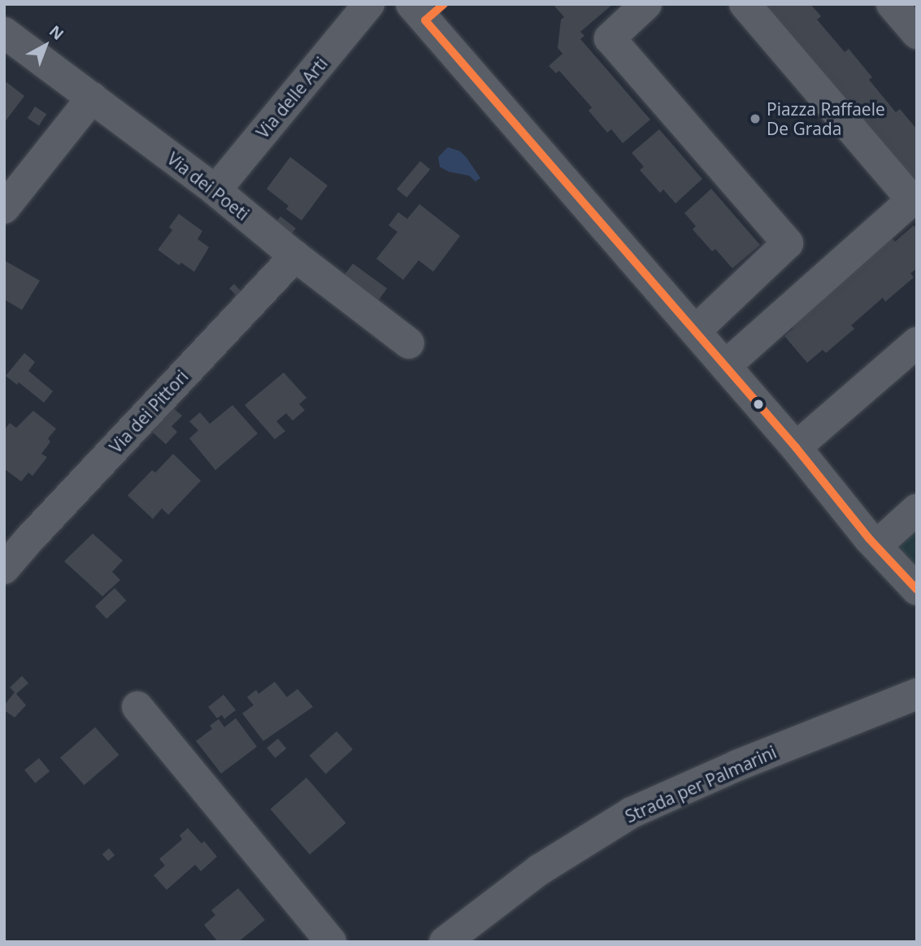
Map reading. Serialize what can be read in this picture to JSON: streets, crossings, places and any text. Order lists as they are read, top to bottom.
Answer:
{
  "streets": {
    "street": [
      "Via delle Arti",
      "Via dei Poeti",
      "Via dei Pittori",
      "Strada per Palmarini"
    ]
  },
  "crossings": [
    ["Via delle Arti", "Via dei Poeti"],
    ["Via dei Poeti", "Via dei Pittori"]
  ],
  "places": ["Piazza Raffaele De Grada"],
  "north": "top right"
}
